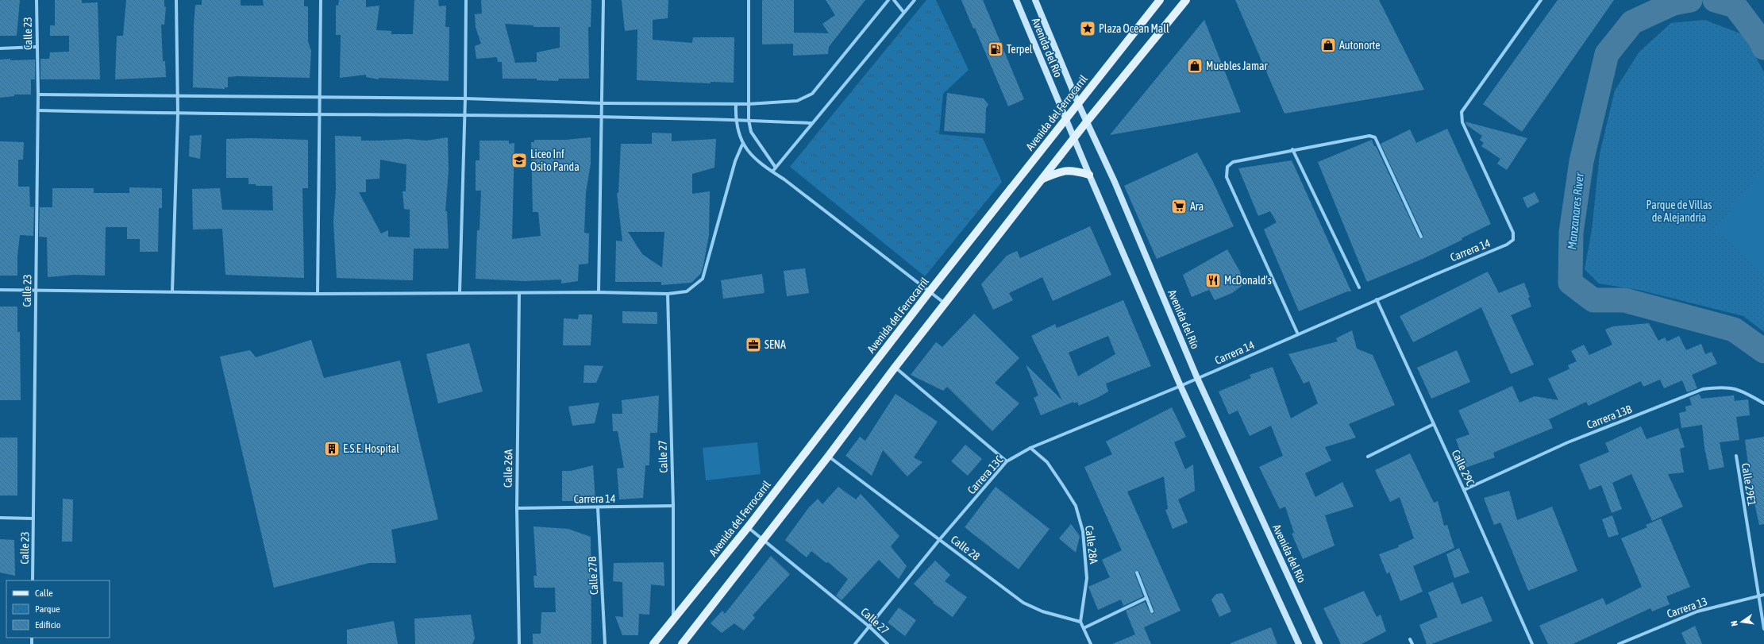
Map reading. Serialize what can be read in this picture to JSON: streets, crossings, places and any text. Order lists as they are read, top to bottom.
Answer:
{
  "streets": {
    "main road": ["Avenida del Río", "Avenida del Ferrocarril"],
    "street": [
      "Calle 23",
      "Carrera 14",
      "Carrera 13B",
      "Calle 27",
      "Calle 29C",
      "Calle 26A",
      "Carrera 13C",
      "Calle 29E1",
      "Calle 28A",
      "Calle 28",
      "Calle 27B",
      "Carrera 13"
    ]
  },
  "crossings": [
    ["Avenida del Río", "Avenida del Ferrocarril"],
    ["Avenida del Río", "Carrera 14"],
    ["Avenida del Río", "Carrera 13C"],
    ["Avenida del Ferrocarril", "Calle 27"],
    ["Carrera 14", "Calle 27"],
    ["Carrera 14", "Calle 29C"],
    ["Carrera 14", "Calle 26A"],
    ["Carrera 14", "Carrera 13C"],
    ["Carrera 14", "Calle 27B"],
    ["Carrera 13B", "Calle 29C"],
    ["Calle 27", "Carrera 13C"],
    ["Carrera 13C", "Calle 28A"],
    ["Carrera 13C", "Calle 28"],
    ["Calle 29E1", "Carrera 13"],
    ["Calle 28A", "Calle 28"]
  ],
  "water": ["Manzanares River"],
  "parks": ["Parque de Villas de Alejandría"],
  "places": {
    "place": ["Plaza Ocean Mall"],
    "shop": ["Autonorte", "Muebles Jamar"],
    "fuel station": ["Terpel"],
    "school or university": ["Liceo Inf Osito Panda"],
    "supermarket": ["Ara"],
    "restaurant": ["McDonald's"],
    "office": ["SENA"],
    "building": ["E.S.E. Hospital"]
  },
  "legend": ["Calle", "Parque", "Edificio"],
  "north": "left"
}
